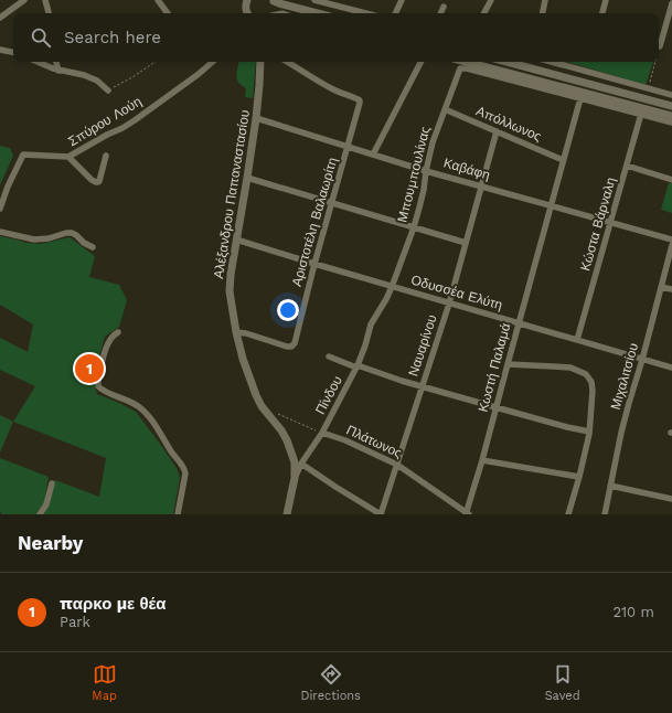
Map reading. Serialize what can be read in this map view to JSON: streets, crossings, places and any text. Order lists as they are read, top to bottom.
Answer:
{
  "streets": {
    "street": [
      "Σπύρου Λούη",
      "Απόλλωνος",
      "Καβάφη",
      "Μπουμπουλίνας",
      "Αλέξανδρου Παπαναστασίου",
      "Αριστοτέλη Βαλαωρίτη",
      "Κώστα Βάρναλη",
      "Οδυσσέα Ελύτη",
      "Ναυαρίνου",
      "Κωστή Παλαμά",
      "Μιχαλιτσίου",
      "Πίνδου",
      "Πλάτωνος"
    ]
  },
  "crossings": [
    ["Απόλλωνος", "Μπουμπουλίνας"],
    ["Απόλλωνος", "Ναυαρίνου"],
    ["Απόλλωνος", "Κωστή Παλαμά"],
    ["Καβάφη", "Μπουμπουλίνας"],
    ["Καβάφη", "Αλέξανδρου Παπαναστασίου"],
    ["Καβάφη", "Αριστοτέλη Βαλαωρίτη"],
    ["Καβάφη", "Κώστα Βάρναλη"],
    ["Καβάφη", "Ναυαρίνου"],
    ["Καβάφη", "Κωστή Παλαμά"],
    ["Μπουμπουλίνας", "Οδυσσέα Ελύτη"],
    ["Μπουμπουλίνας", "Κωστή Παλαμά"],
    ["Μπουμπουλίνας", "Πίνδου"],
    ["Αλέξανδρου Παπαναστασίου", "Αριστοτέλη Βαλαωρίτη"],
    ["Αλέξανδρου Παπαναστασίου", "Οδυσσέα Ελύτη"],
    ["Αλέξανδρου Παπαναστασίου", "Πίνδου"],
    ["Αριστοτέλη Βαλαωρίτη", "Οδυσσέα Ελύτη"],
    ["Κώστα Βάρναλη", "Οδυσσέα Ελύτη"],
    ["Οδυσσέα Ελύτη", "Ναυαρίνου"],
    ["Οδυσσέα Ελύτη", "Κωστή Παλαμά"],
    ["Οδυσσέα Ελύτη", "Μιχαλιτσίου"],
    ["Οδυσσέα Ελύτη", "Πίνδου"],
    ["Ναυαρίνου", "Πλάτωνος"],
    ["Κωστή Παλαμά", "Πλάτωνος"],
    ["Πίνδου", "Πλάτωνος"]
  ],
  "page": {
    "search": "Search here",
    "pins": "1",
    "heading": "Nearby",
    "list": [
      {
        "mark": "1",
        "name": "παρκο με θέα",
        "note": "Park",
        "value": "210 m"
      }
    ],
    "nav": ["Map", "Directions", "Saved"]
  }
}
